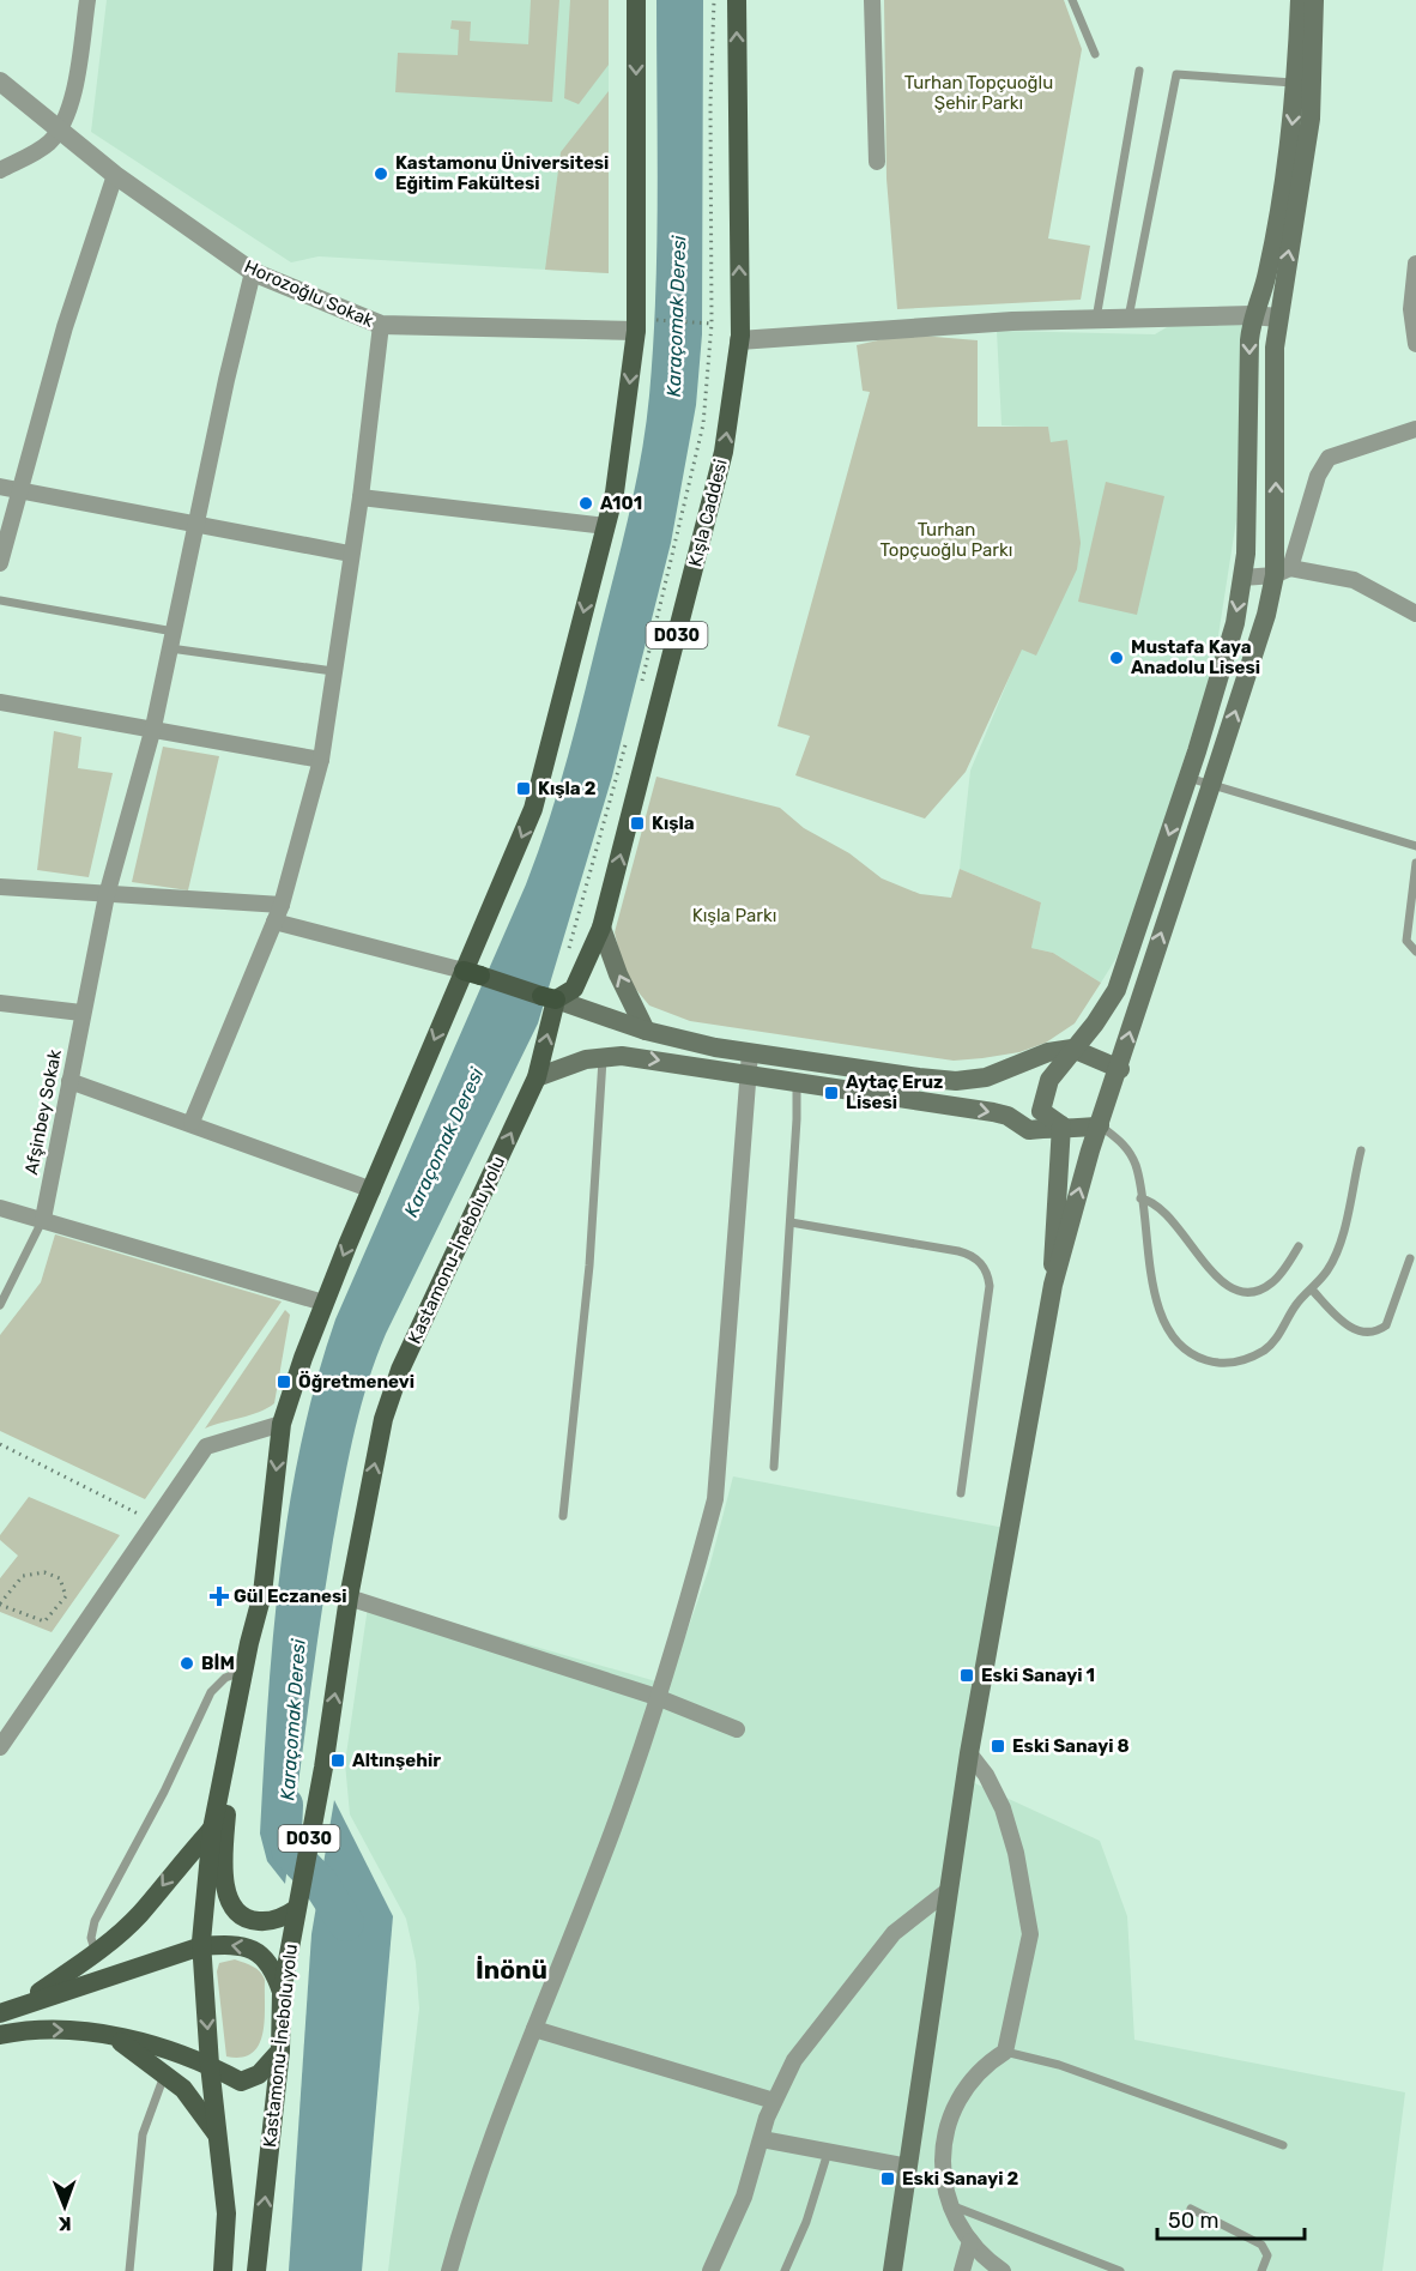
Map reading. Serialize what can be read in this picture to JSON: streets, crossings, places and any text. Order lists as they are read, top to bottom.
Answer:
{
  "streets": {
    "main road": ["Kışla Caddesi", "D030", "Kastamonu-İnebolu yolu"],
    "street": ["Horozoğlu Sokak", "Afşinbey Sokak"]
  },
  "crossings": [
    ["Horozoğlu Sokak", "Afşinbey Sokak"],
    ["Kışla Caddesi", "Kastamonu-İnebolu yolu"]
  ],
  "districts": ["İnönü"],
  "water": ["Karaçomak Deresi"],
  "parks": ["Turhan Topçuoğlu Şehir Parkı", "Turhan Topçuoğlu Parkı", "Kışla Parkı"],
  "places": {
    "other": [
      "Kastamonu Üniversitesi Eğitim Fakültesi",
      "A101",
      "Mustafa Kaya Anadolu Lisesi",
      "BİM"
    ],
    "transit": [
      "Kışla 2",
      "Kışla",
      "Aytaç Eruz Lisesi",
      "Öğretmenevi",
      "Eski Sanayi 1",
      "Eski Sanayi 8",
      "Altınşehir",
      "Eski Sanayi 2"
    ],
    "health": ["Gül Eczanesi"]
  },
  "scale_bar": "50 m",
  "north": "bottom"
}
